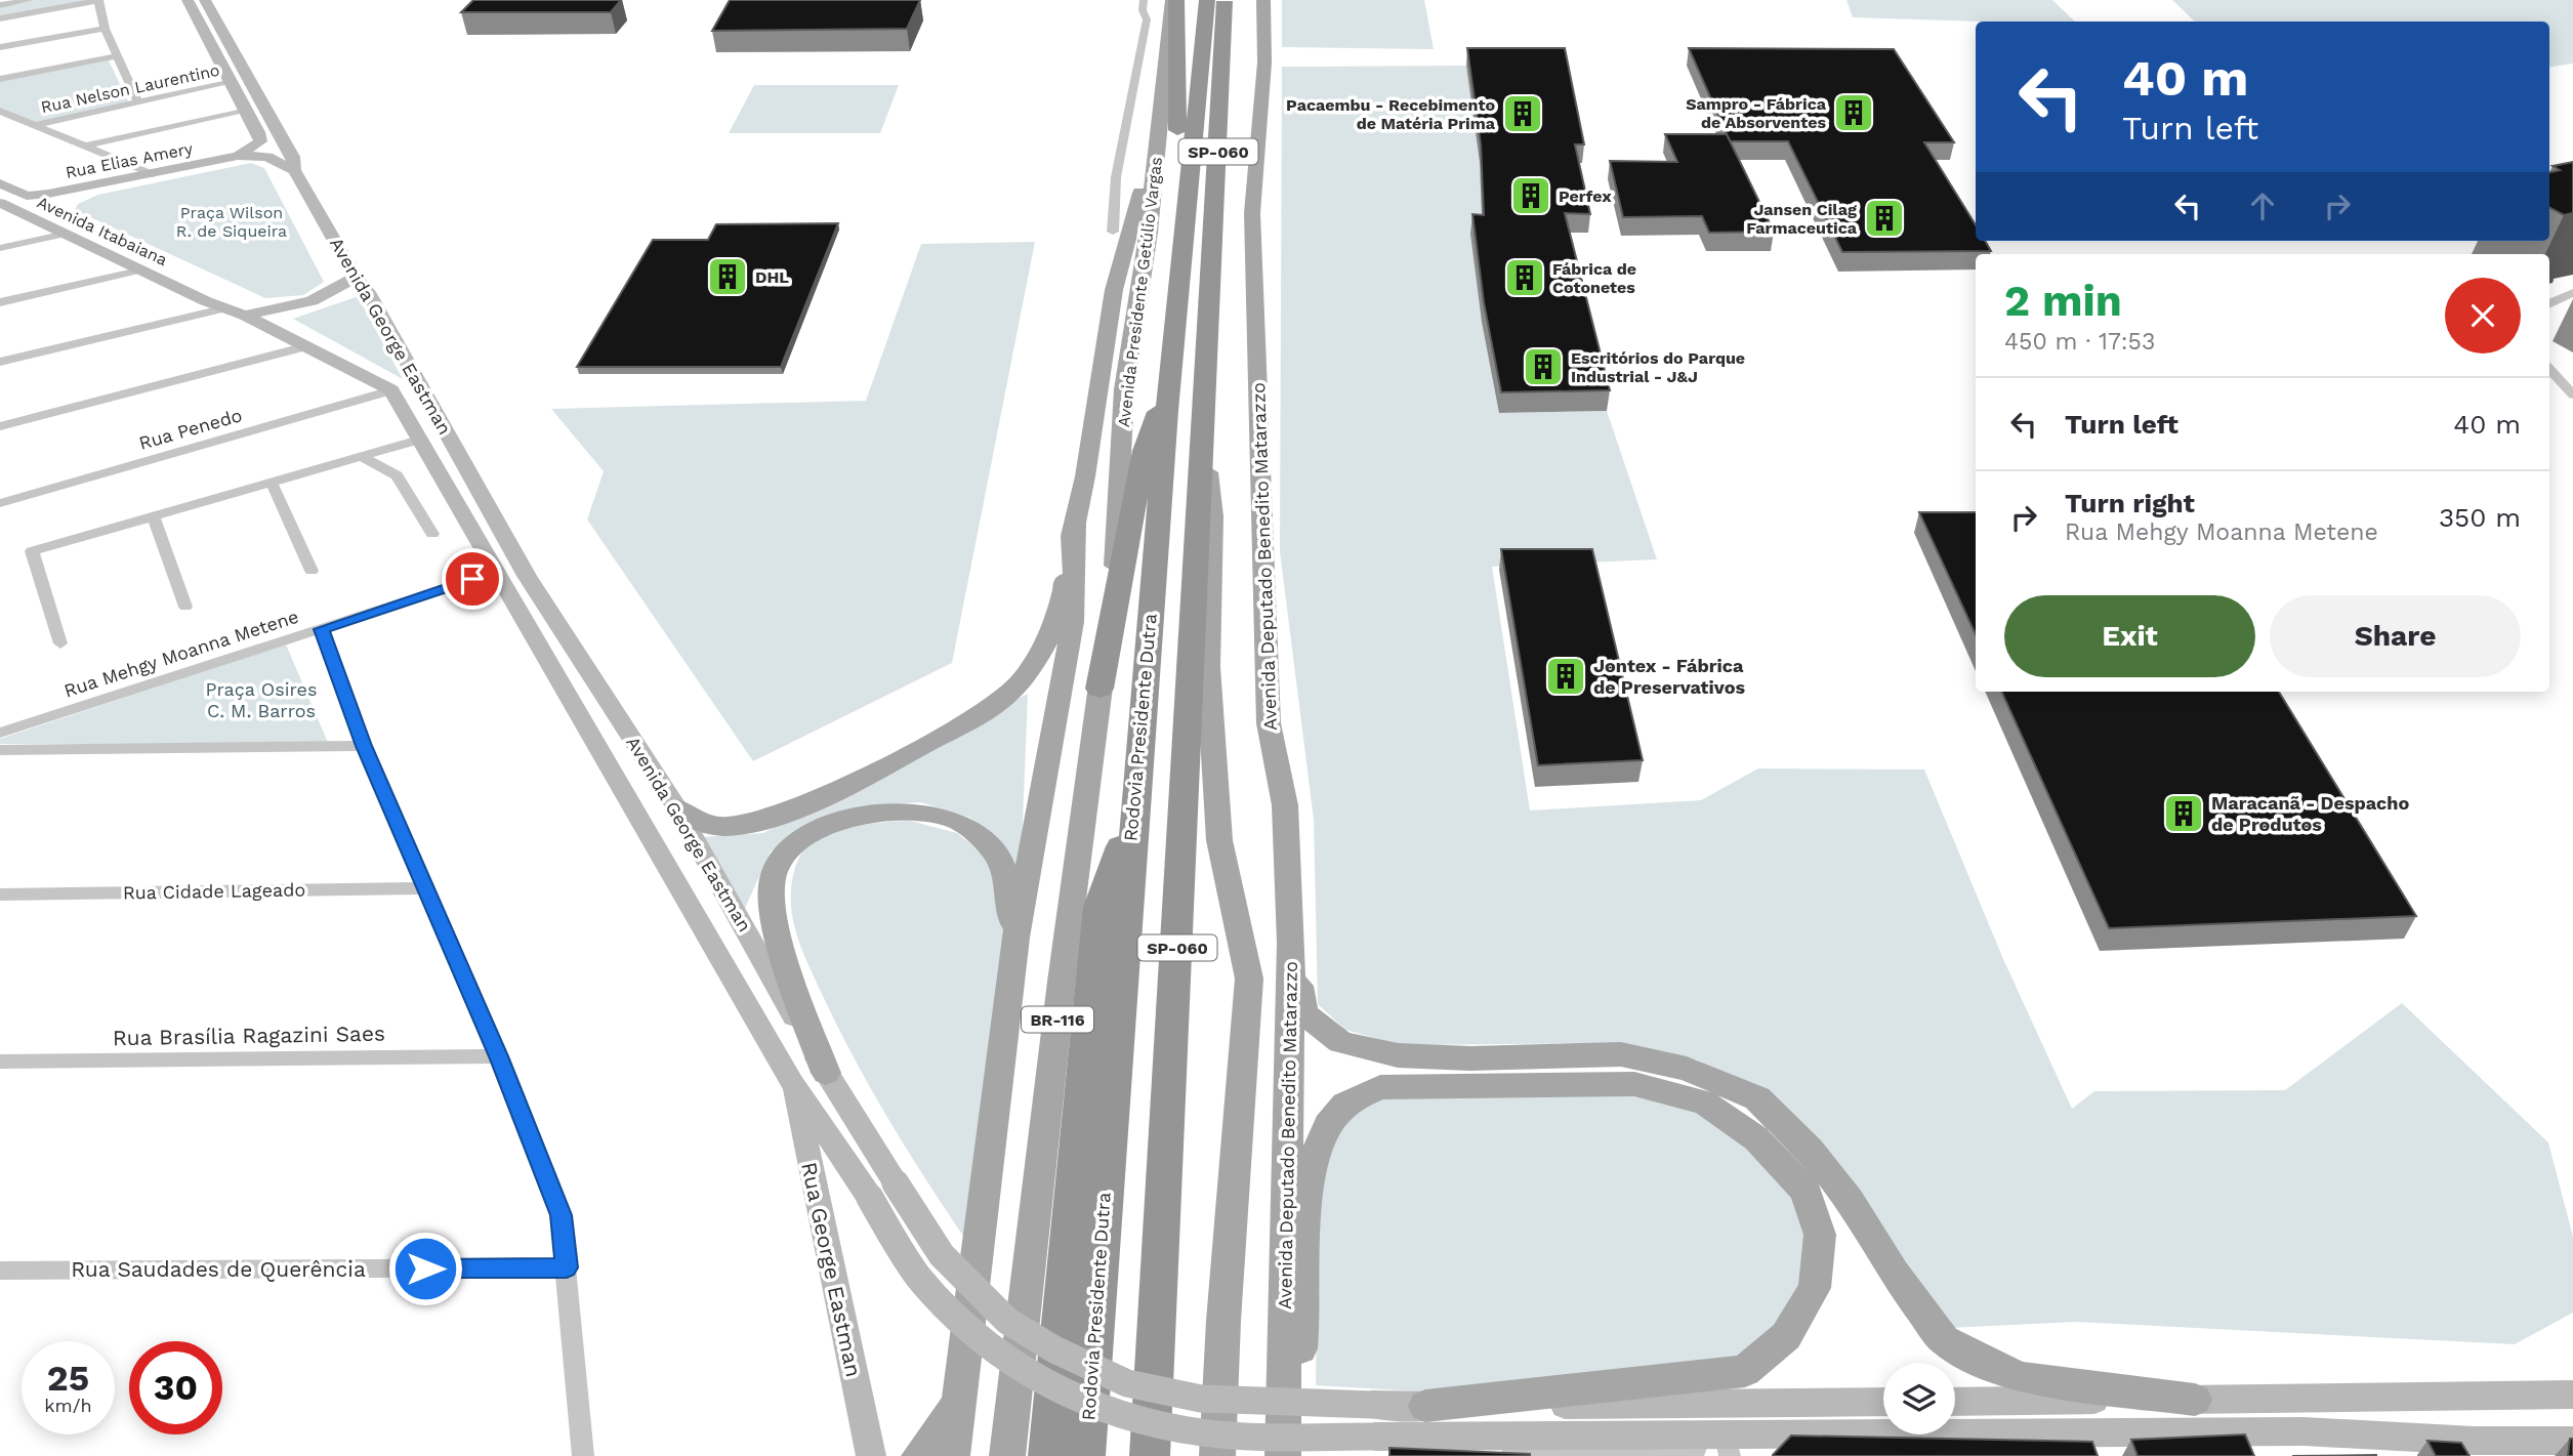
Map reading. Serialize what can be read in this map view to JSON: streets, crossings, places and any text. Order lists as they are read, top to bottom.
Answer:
{
  "streets": {
    "highway": ["SP-060", "Rodovia Presidente Dutra"],
    "main road": [
      "Rua Elias Amery",
      "Avenida Itabaiana",
      "Avenida Presidente Getúlio Vargas",
      "Avenida George Eastman",
      "Avenida Deputado Benedito Matarazzo",
      "BR-116",
      "Rua George Eastman"
    ],
    "street": [
      "Rua Nelson Laurentino",
      "Rua Penedo",
      "Rua Mehgy Moanna Metene",
      "Rua Cidade Lageado",
      "Rua Brasília Ragazini Saes",
      "Rua Saudades de Querência"
    ]
  },
  "crossings": [
    ["Rua Elias Amery", "Avenida Itabaiana"],
    ["Rua Elias Amery", "Avenida George Eastman"],
    ["Avenida Itabaiana", "Avenida George Eastman"],
    ["Avenida Presidente Getúlio Vargas", "BR-116"],
    ["Avenida George Eastman", "Rua Penedo"],
    ["Avenida George Eastman", "Rua Mehgy Moanna Metene"],
    ["Avenida George Eastman", "Rua George Eastman"]
  ],
  "parks": ["Praça Wilson R. de Siqueira", "Praça Osires C. M. Barros"],
  "places": {
    "building": [
      "Sampro - Fábrica de Absorventes",
      "Pacaembu - Recebimento de Matéria Prima",
      "Perfex",
      "Jansen Cilag Farmaceutica",
      "DHL",
      "Fábrica de Cotonetes",
      "Escritórios do Parque Industrial - J&J",
      "Jontex - Fábrica de Preservativos",
      "Maracanã - Despacho de Produtos"
    ]
  },
  "page": {
    "turn": ["40 m", "Turn left"],
    "heading": ["2 min", "450 m · 17:53"],
    "list": [
      {
        "name": "Turn left",
        "value": "40 m"
      },
      {
        "name": "Turn right",
        "note": "Rua Mehgy Moanna Metene",
        "value": "350 m"
      }
    ],
    "buttons": ["Exit", "Share"],
    "speed": "25 km/h",
    "limit": "30"
  }
}
